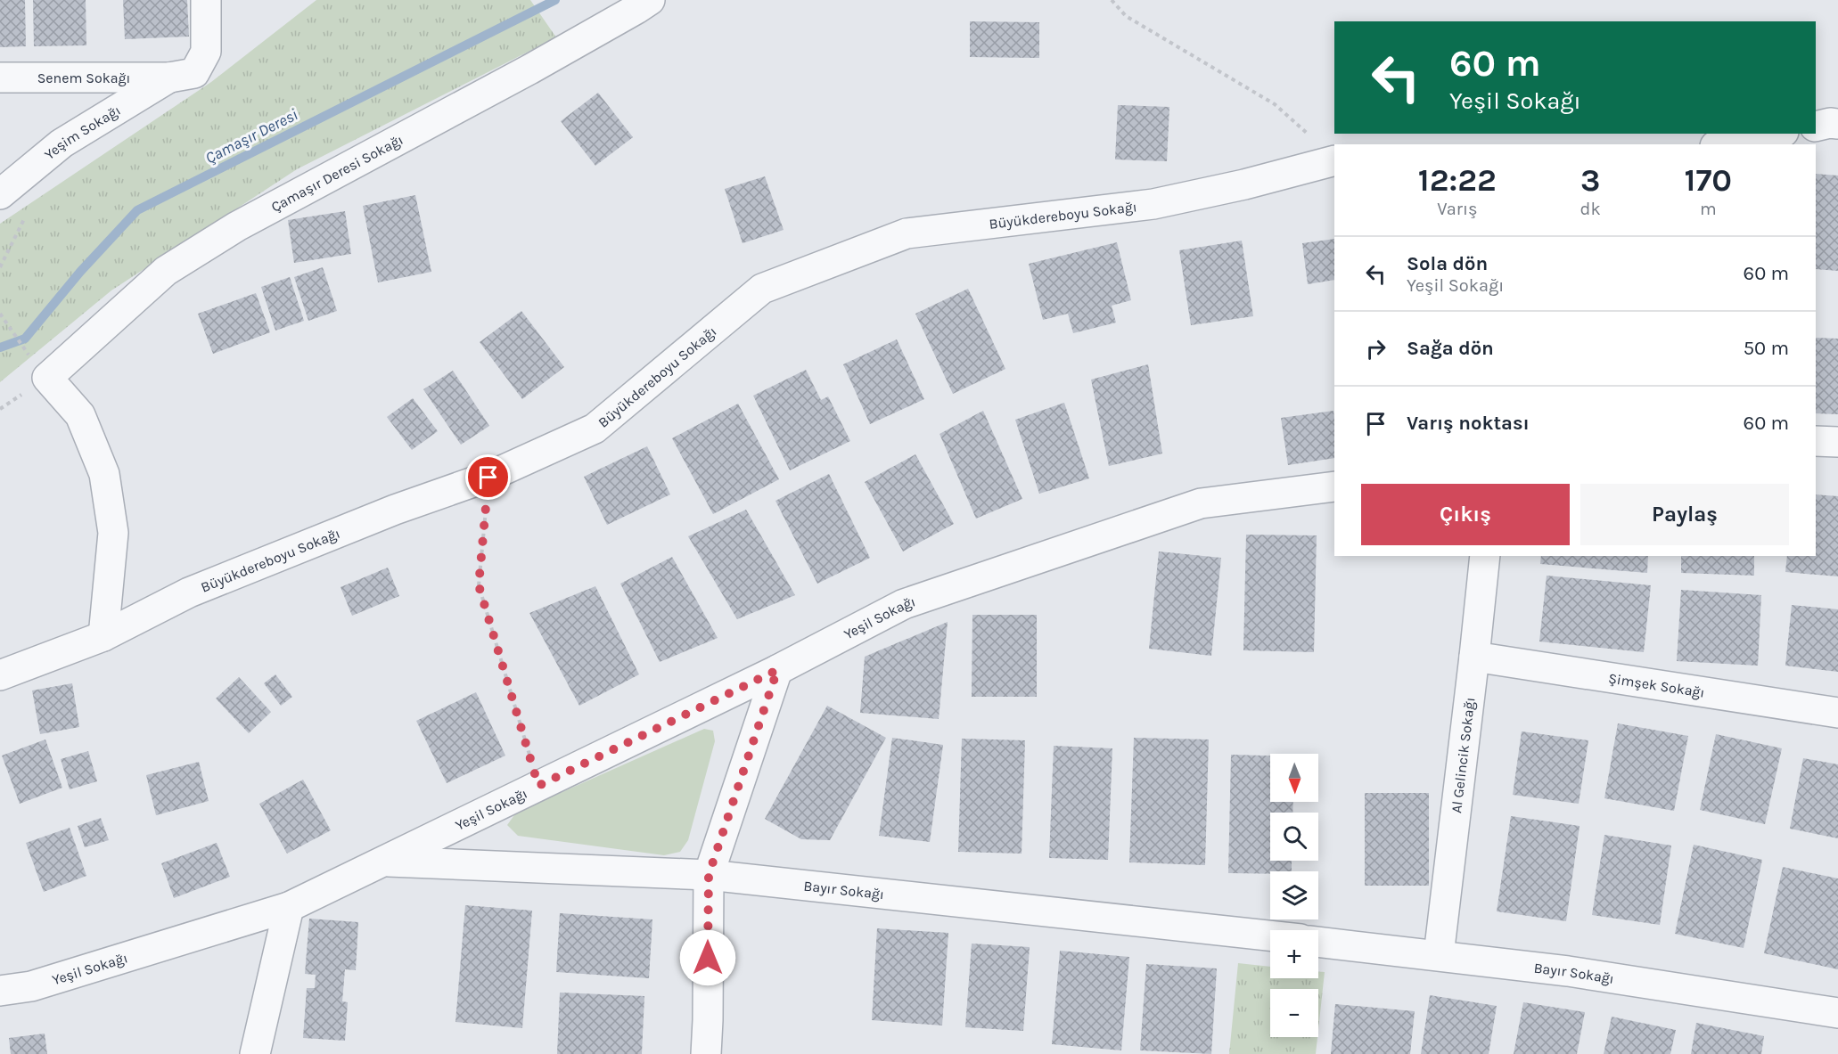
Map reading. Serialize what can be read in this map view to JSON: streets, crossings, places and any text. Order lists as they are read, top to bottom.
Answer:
{
  "streets": {
    "street": [
      "Senem Sokağı",
      "Yeşim Sokağı",
      "Çamaşır Deresi Sokağı",
      "Büyükdereboyu Sokağı",
      "Yeşil Sokağı",
      "Şimşek Sokağı",
      "Al Gelincik Sokağı",
      "Bayır Sokağı"
    ]
  },
  "crossings": [
    ["Senem Sokağı", "Yeşim Sokağı"],
    ["Yeşil Sokağı", "Bayır Sokağı"],
    ["Şimşek Sokağı", "Al Gelincik Sokağı"],
    ["Al Gelincik Sokağı", "Bayır Sokağı"]
  ],
  "water": ["Çamaşır Deresi"],
  "north": "bottom",
  "page": {
    "turn": ["60 m", "Yeşil Sokağı"],
    "eta": [
      "12:22",
      "Varış",
      "3",
      "dk",
      "170",
      "m"
    ],
    "list": [
      {
        "name": "Sola dön",
        "note": "Yeşil Sokağı",
        "value": "60 m"
      },
      {
        "name": "Sağa dön",
        "value": "50 m"
      },
      {
        "name": "Varış noktası",
        "value": "60 m"
      }
    ],
    "buttons": ["Çıkış", "Paylaş"],
    "map_buttons": ["+", "−"]
  }
}
